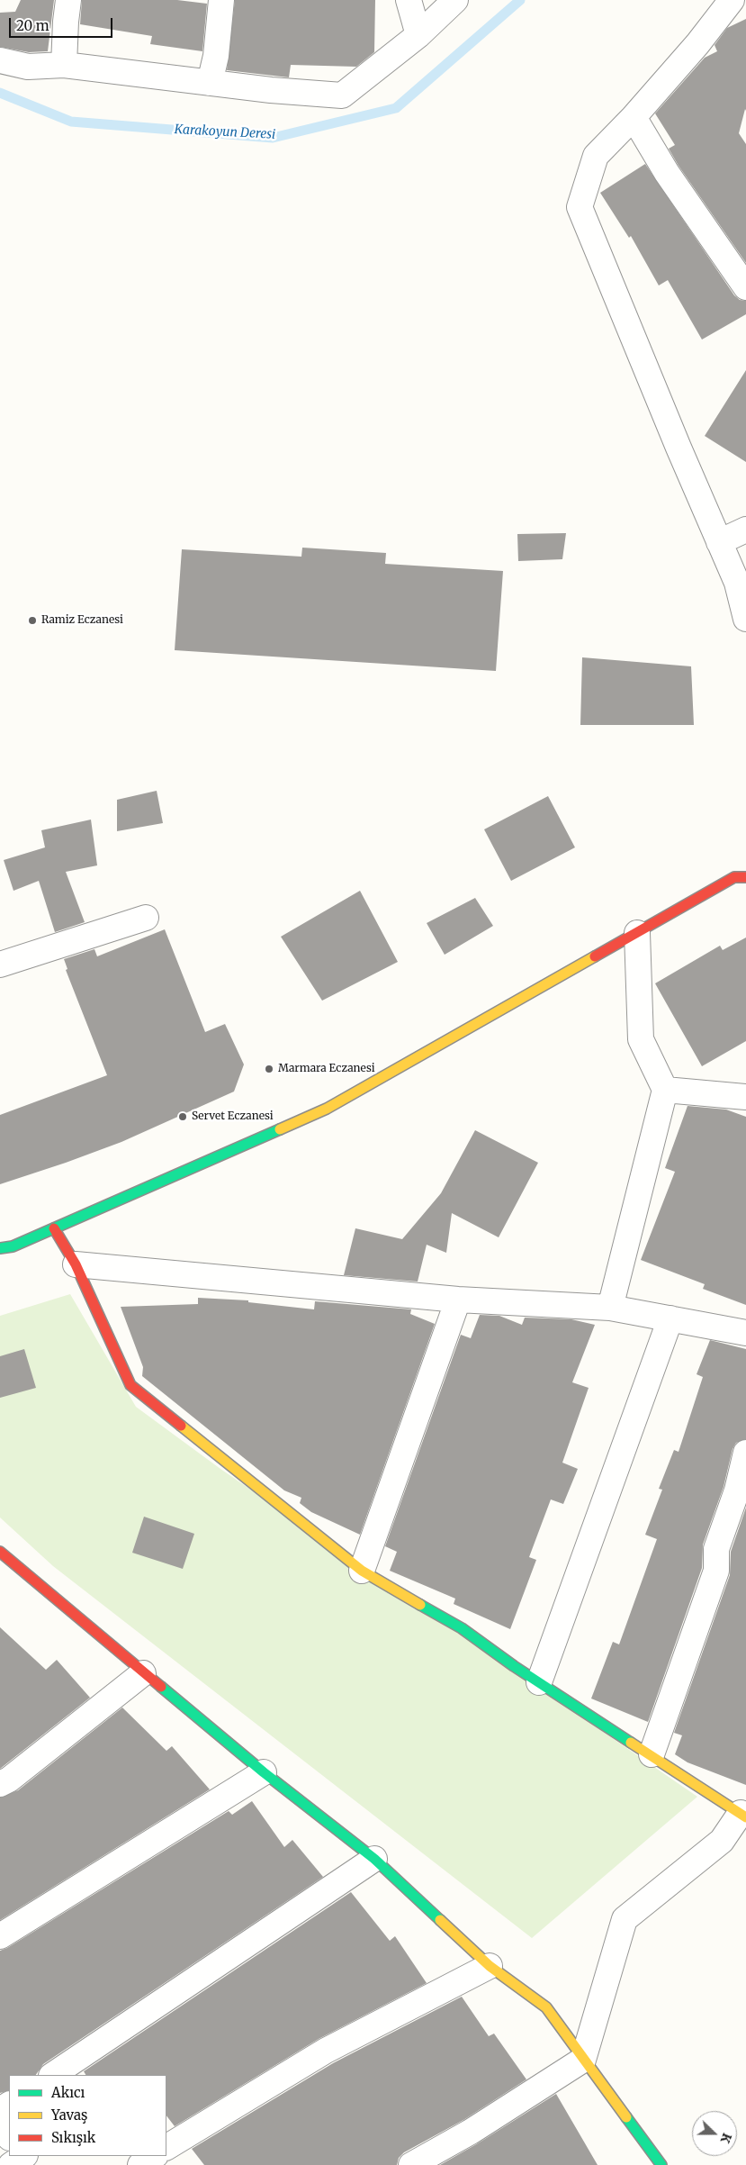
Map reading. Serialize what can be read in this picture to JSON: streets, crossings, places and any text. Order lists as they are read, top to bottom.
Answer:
{
  "water": ["Karakoyun Deresi"],
  "places": ["Ramiz Eczanesi", "Marmara Eczanesi", "Servet Eczanesi"],
  "legend": ["Akıcı", "Yavaş", "Sıkışık"],
  "scale_bar": "20 m",
  "north": "right"
}
